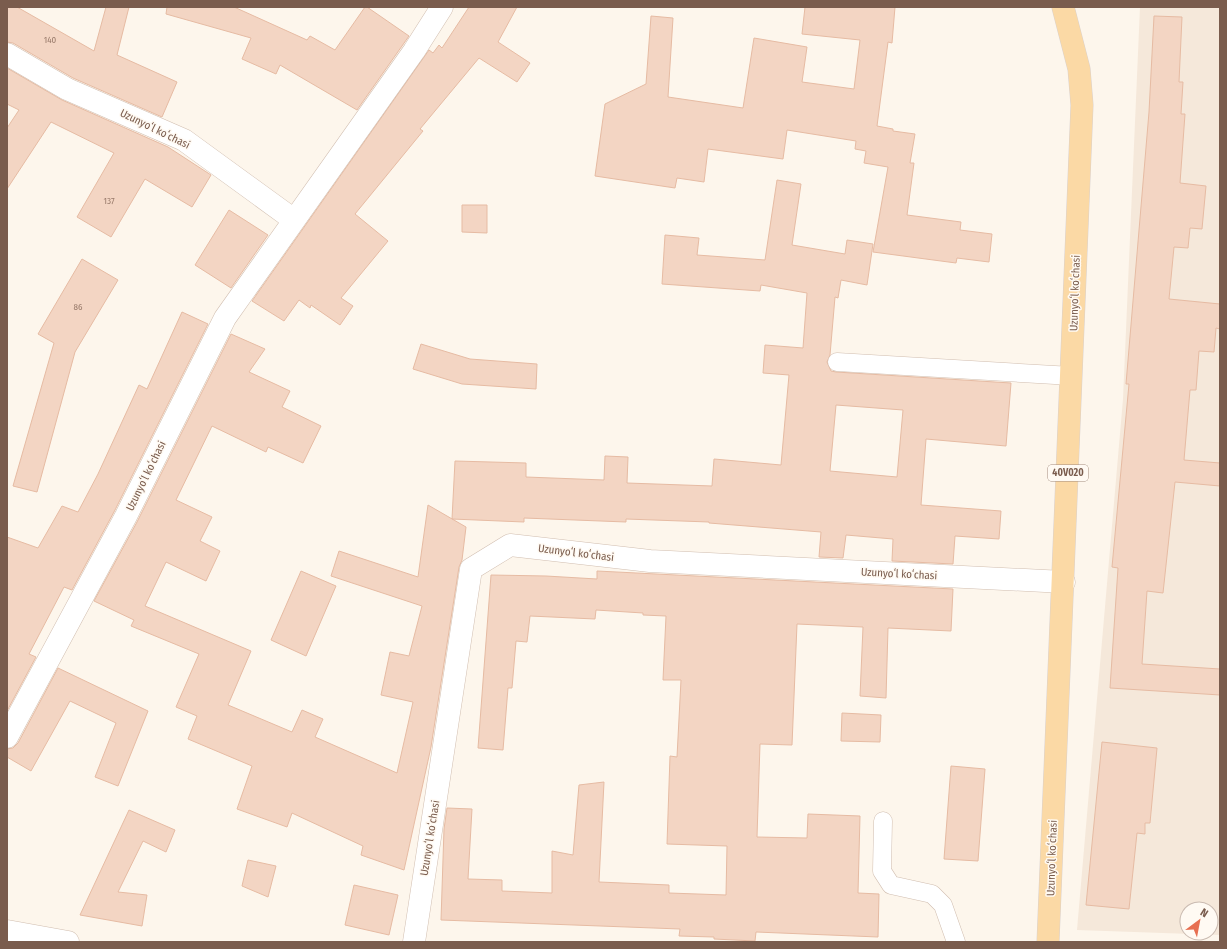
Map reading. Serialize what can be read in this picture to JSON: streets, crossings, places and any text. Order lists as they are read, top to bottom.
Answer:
{
  "streets": {
    "main road": ["Uzunyoʻl koʻchasi", "40V020"]
  },
  "house_numbers": ["140", "137", "86"],
  "north": "top right"
}
